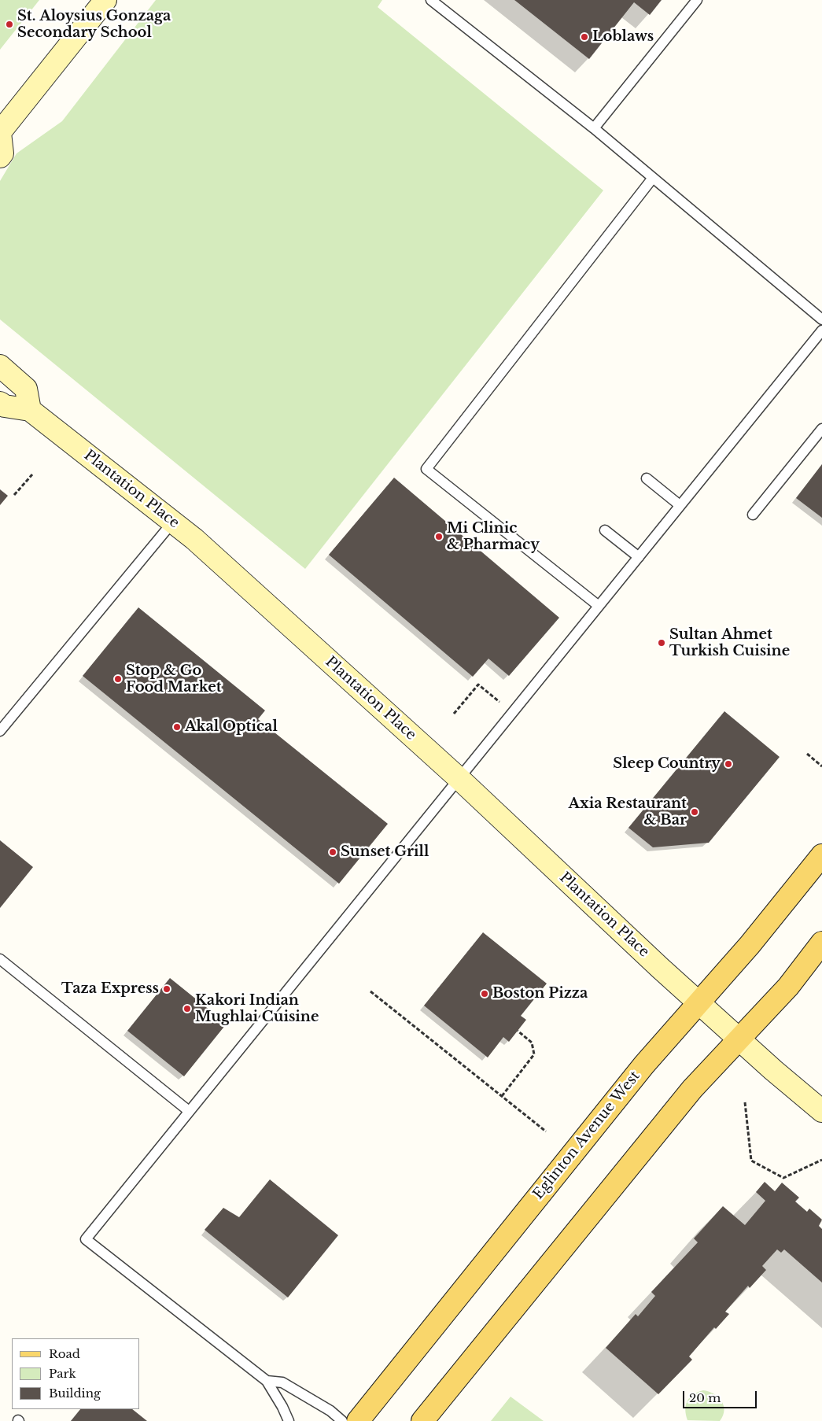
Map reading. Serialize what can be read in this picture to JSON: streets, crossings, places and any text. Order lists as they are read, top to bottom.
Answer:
{
  "streets": {
    "main road": ["Eglinton Avenue West"],
    "street": ["Plantation Place"]
  },
  "crossings": [
    ["Plantation Place", "Eglinton Avenue West"]
  ],
  "places": [
    "St. Aloysius Gonzaga Secondary School",
    "Loblaws",
    "Mi Clinic & Pharmacy",
    "Sultan Ahmet Turkish Cuisine",
    "Stop & Go Food Market",
    "Akal Optical",
    "Sleep Country",
    "Axia Restaurant & Bar",
    "Sunset Grill",
    "Taza Express",
    "Boston Pizza",
    "Kakori Indian Mughlai Cuisine"
  ],
  "legend": ["Road", "Park", "Building"],
  "scale_bar": "20 m"
}
